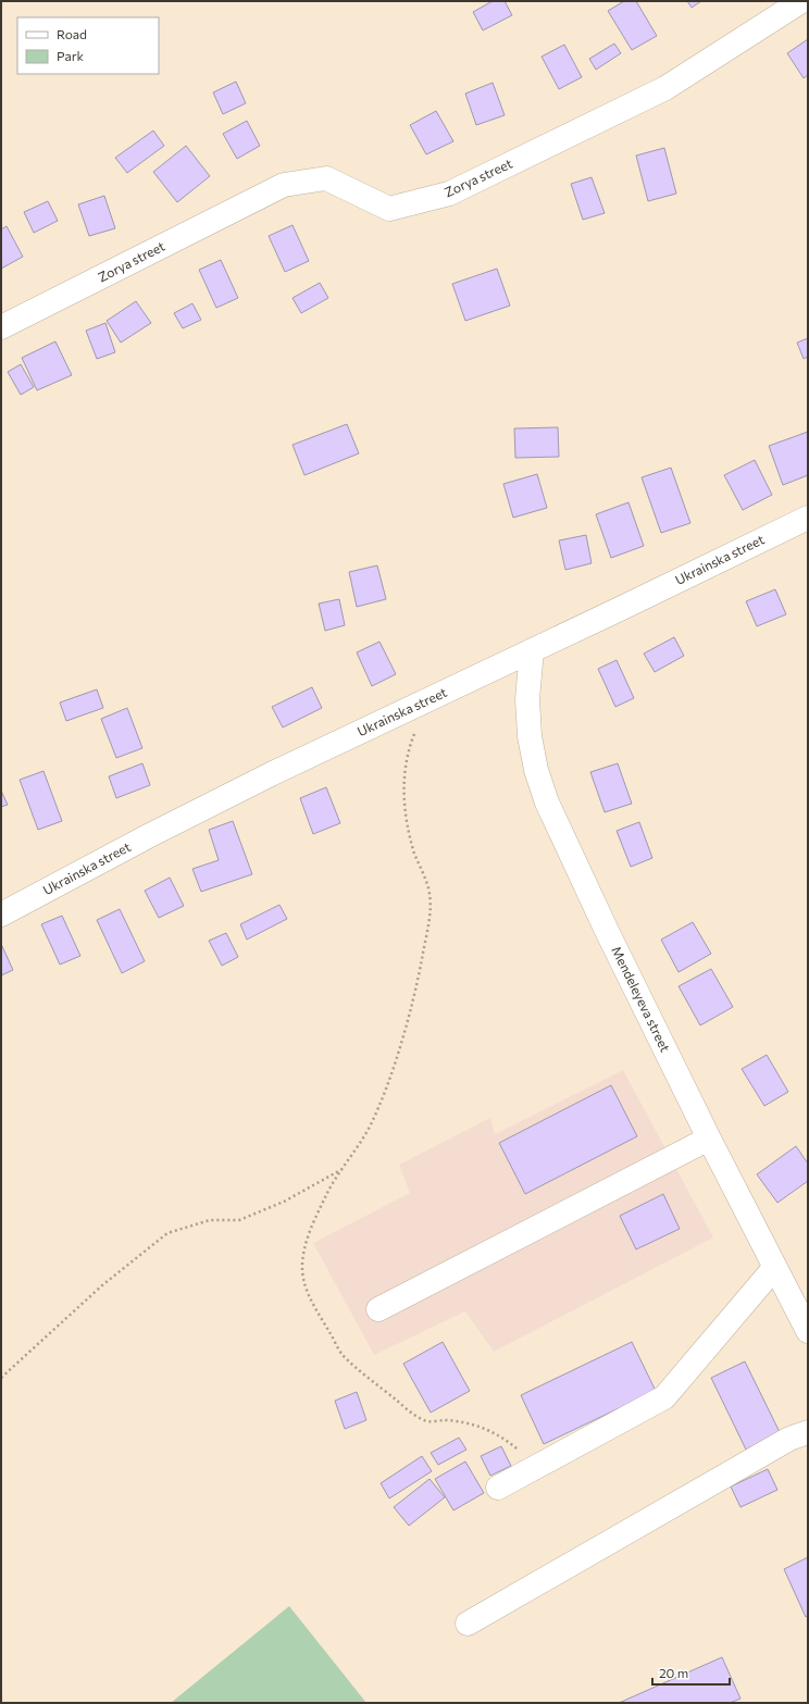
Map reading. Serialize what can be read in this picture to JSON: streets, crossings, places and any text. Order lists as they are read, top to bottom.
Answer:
{
  "streets": {
    "street": ["Zorya street", "Ukrainska street", "Mendeleyeva street"]
  },
  "crossings": [
    ["Ukrainska street", "Mendeleyeva street"]
  ],
  "legend": ["Road", "Park"],
  "scale_bar": "20 m"
}
